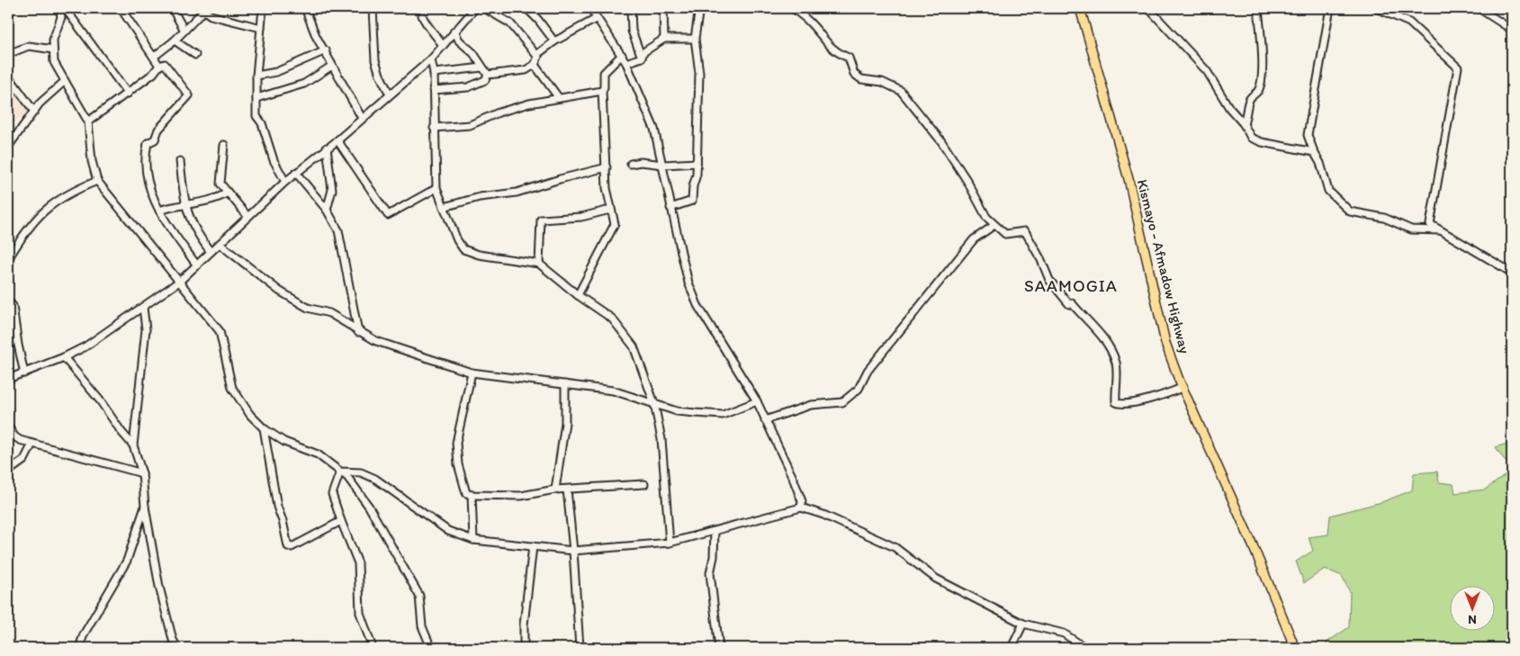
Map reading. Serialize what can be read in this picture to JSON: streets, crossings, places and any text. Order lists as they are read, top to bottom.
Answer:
{
  "streets": {
    "main road": ["Kismayo - Afmadow Highway"]
  },
  "districts": ["SAAMOGIA"],
  "north": "bottom"
}
